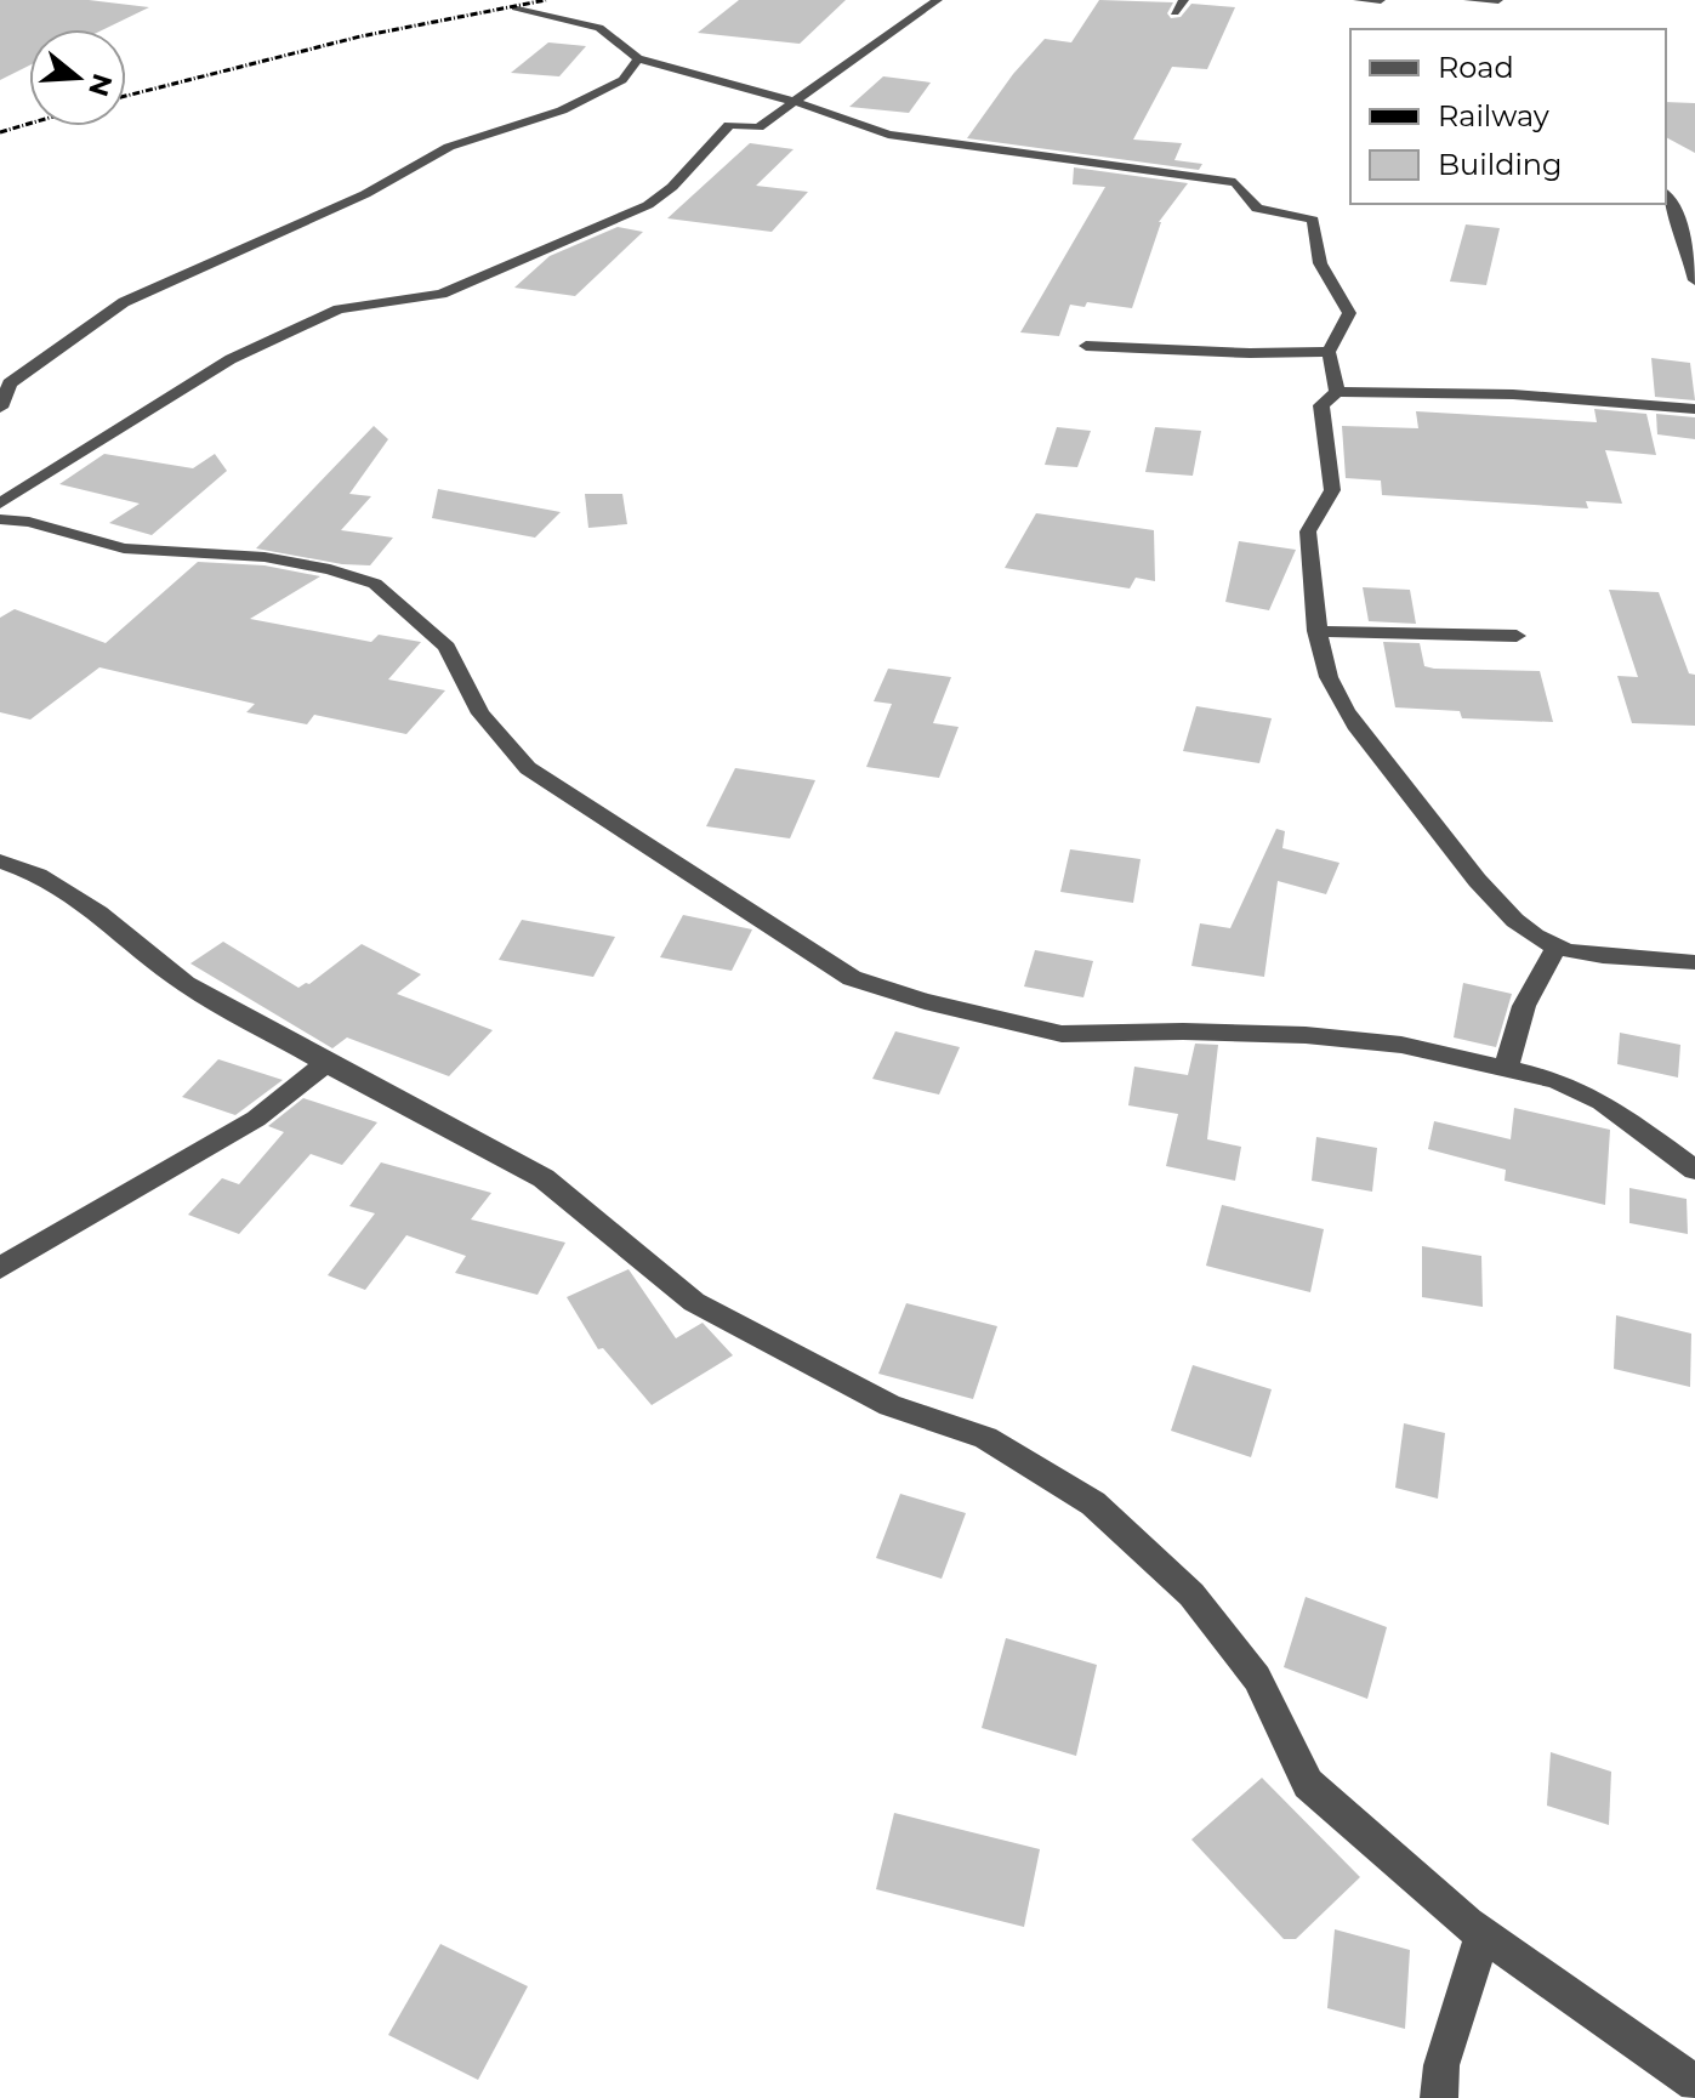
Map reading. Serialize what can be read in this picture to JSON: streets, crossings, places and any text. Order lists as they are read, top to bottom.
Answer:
{
  "legend": ["Road", "Railway", "Building"],
  "north": "right"
}
